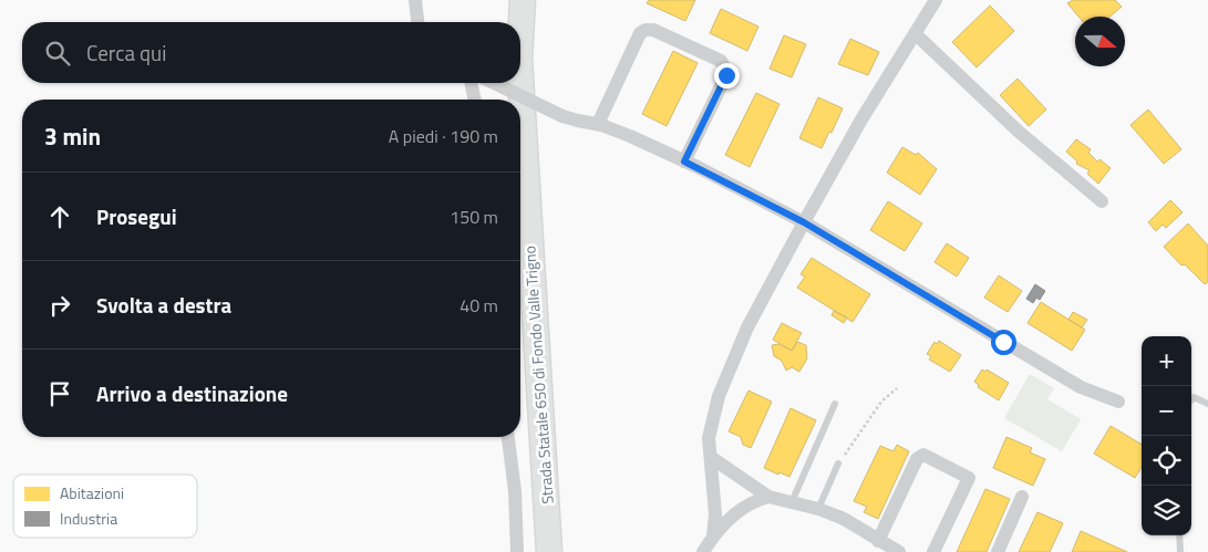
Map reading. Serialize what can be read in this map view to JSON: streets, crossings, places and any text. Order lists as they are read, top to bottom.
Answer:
{
  "streets": {
    "highway": ["Strada Statale 650 di Fondo Valle Trigno"]
  },
  "legend": ["Abitazioni", "Industria"],
  "north": "right",
  "page": {
    "search": "Cerca qui",
    "heading": ["3 min", "A piedi · 190 m"],
    "list": [
      ["Prosegui", "150 m"],
      ["Svolta a destra", "40 m"],
      "Arrivo a destinazione"
    ],
    "map_buttons": ["+", "−"]
  }
}
